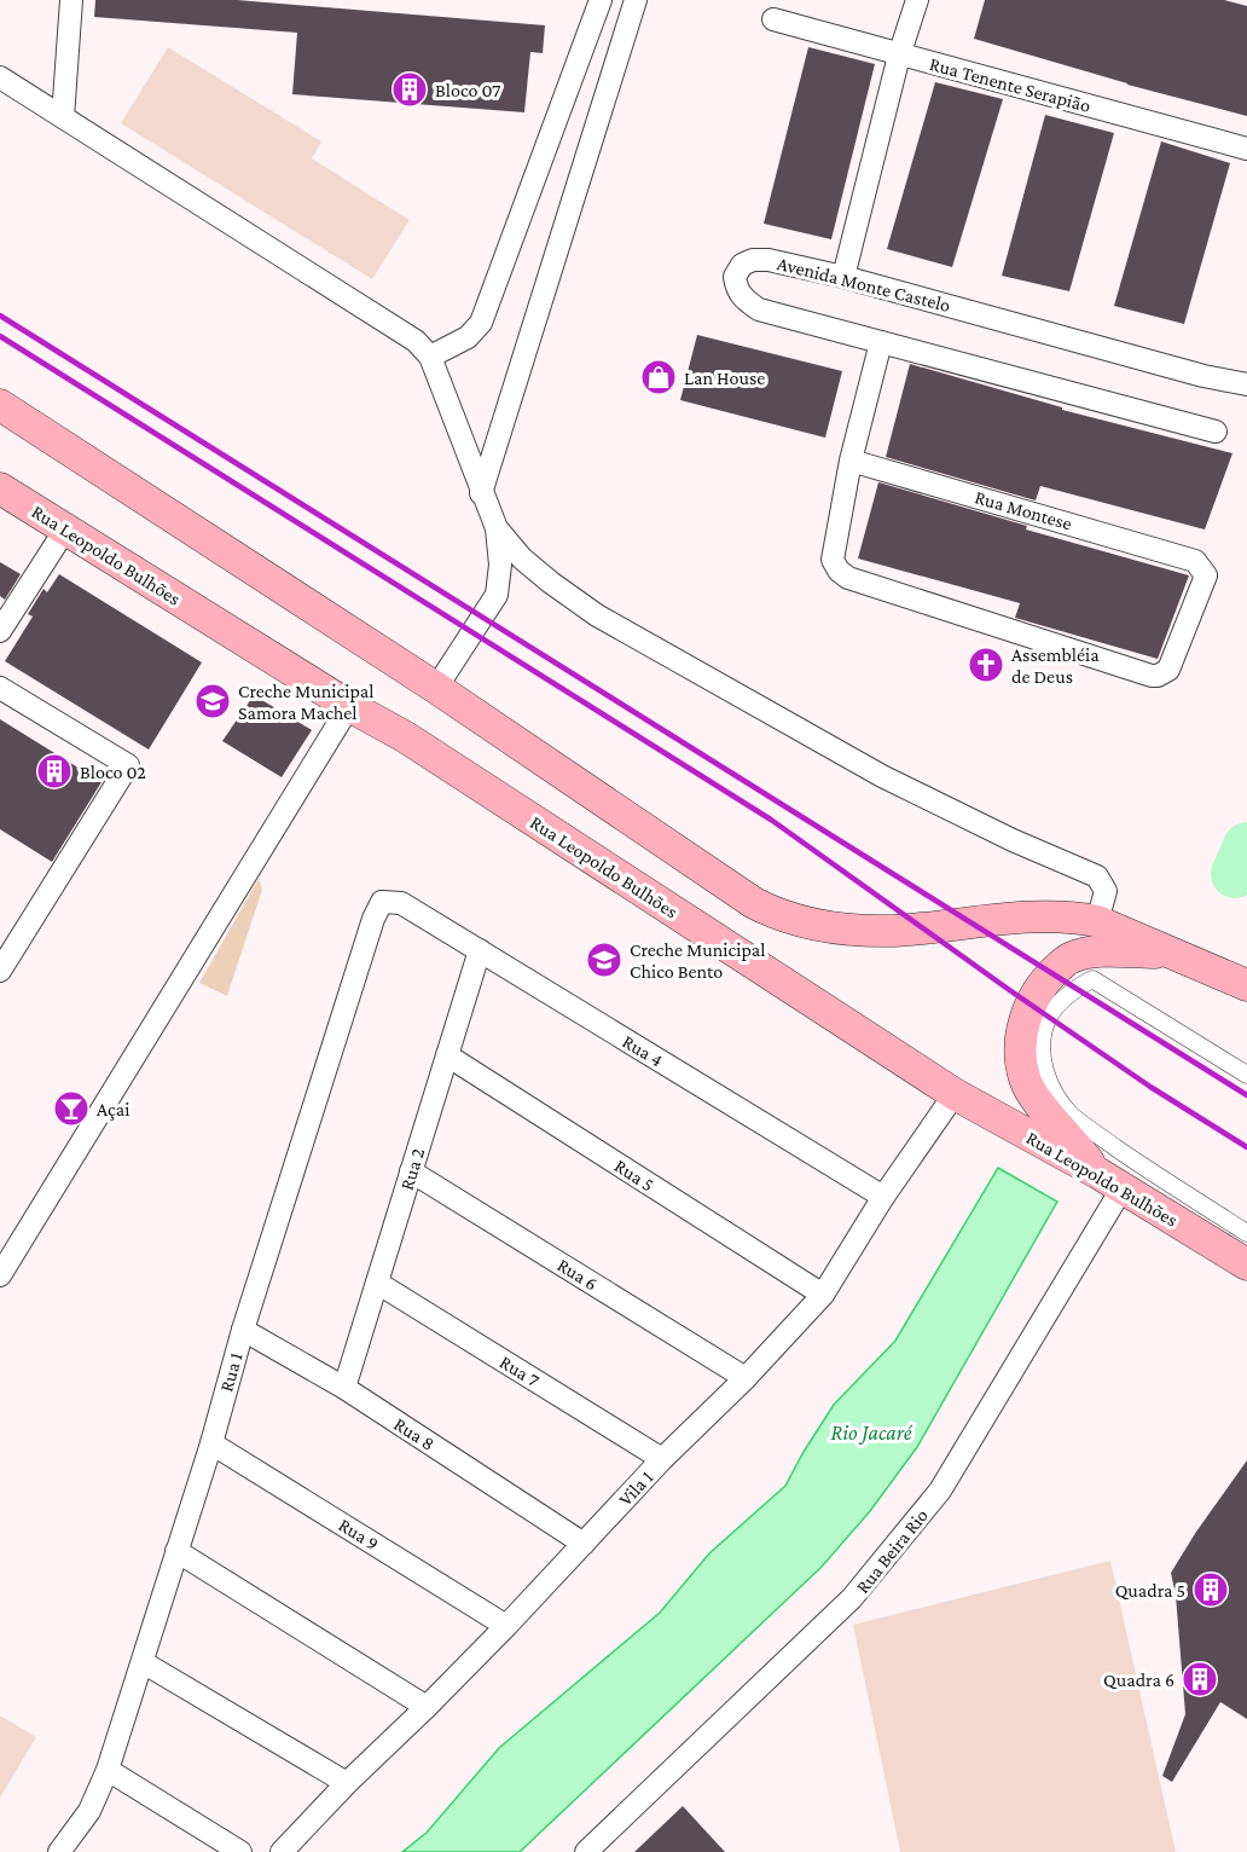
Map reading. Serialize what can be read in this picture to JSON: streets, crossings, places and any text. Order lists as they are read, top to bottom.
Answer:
{
  "streets": {
    "main road": ["Rua Leopoldo Bulhões"],
    "street": [
      "Rua Tenente Serapião",
      "Avenida Monte Castelo",
      "Rua Montese",
      "Rua 4",
      "Rua 2",
      "Rua 5",
      "Rua 6",
      "Rua 7",
      "Rua 1",
      "Rua 8",
      "Vila 1",
      "Rua 9",
      "Rua Beira Rio"
    ]
  },
  "crossings": [
    ["Rua Leopoldo Bulhões", "Vila 1"],
    ["Rua Leopoldo Bulhões", "Rua Beira Rio"],
    ["Rua 4", "Rua 2"],
    ["Rua 4", "Rua 1"],
    ["Rua 4", "Vila 1"],
    ["Rua 2", "Rua 5"],
    ["Rua 2", "Rua 6"],
    ["Rua 2", "Rua 7"],
    ["Rua 2", "Rua 8"],
    ["Rua 5", "Vila 1"],
    ["Rua 6", "Vila 1"],
    ["Rua 7", "Vila 1"],
    ["Rua 1", "Rua 8"],
    ["Rua 1", "Rua 9"],
    ["Rua 8", "Vila 1"],
    ["Vila 1", "Rua 9"]
  ],
  "water": ["Rio Jacaré"],
  "places": {
    "building": [
      "Bloco 07",
      "Bloco 02",
      "Quadra 5",
      "Quadra 6"
    ],
    "shop": ["Lan House"],
    "church": ["Assembléia de Deus"],
    "school or university": ["Creche Municipal Samora Machel", "Creche Municipal Chico Bento"],
    "bar": ["Açai"]
  }
}
